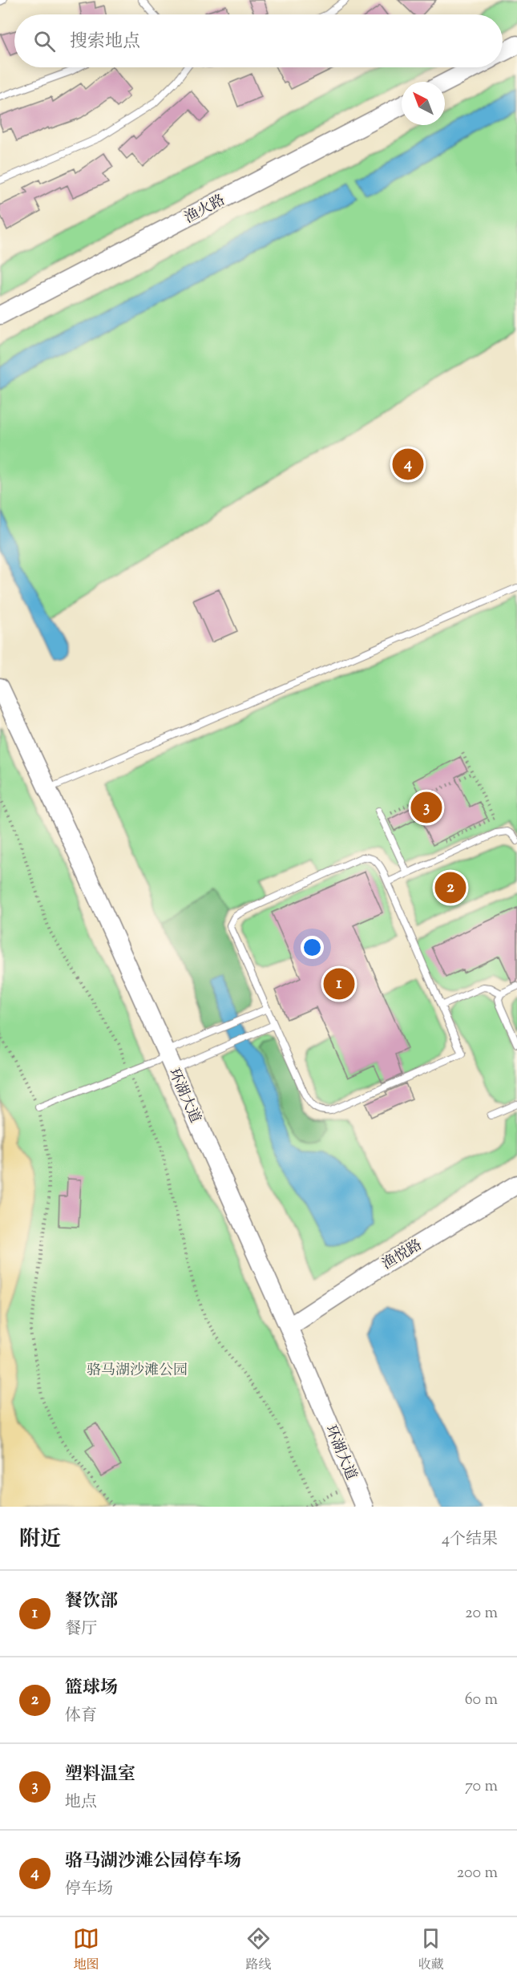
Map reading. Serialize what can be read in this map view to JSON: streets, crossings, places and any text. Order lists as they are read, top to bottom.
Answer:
{
  "streets": {
    "main road": ["渔火路", "环湖大道", "渔悦路"]
  },
  "crossings": [
    ["环湖大道", "渔悦路"]
  ],
  "parks": ["骆马湖沙滩公园"],
  "north": "top left",
  "page": {
    "search": "搜索地点",
    "pins": [
      "4",
      "3",
      "2",
      "1"
    ],
    "heading": ["附近", "4个结果"],
    "list": [
      {
        "mark": "1",
        "name": "餐饮部",
        "note": "餐厅",
        "value": "20 m"
      },
      {
        "mark": "2",
        "name": "篮球场",
        "note": "体育",
        "value": "60 m"
      },
      {
        "mark": "3",
        "name": "塑料温室",
        "note": "地点",
        "value": "70 m"
      },
      {
        "mark": "4",
        "name": "骆马湖沙滩公园停车场",
        "note": "停车场",
        "value": "200 m"
      }
    ],
    "nav": ["地图", "路线", "收藏"]
  }
}
